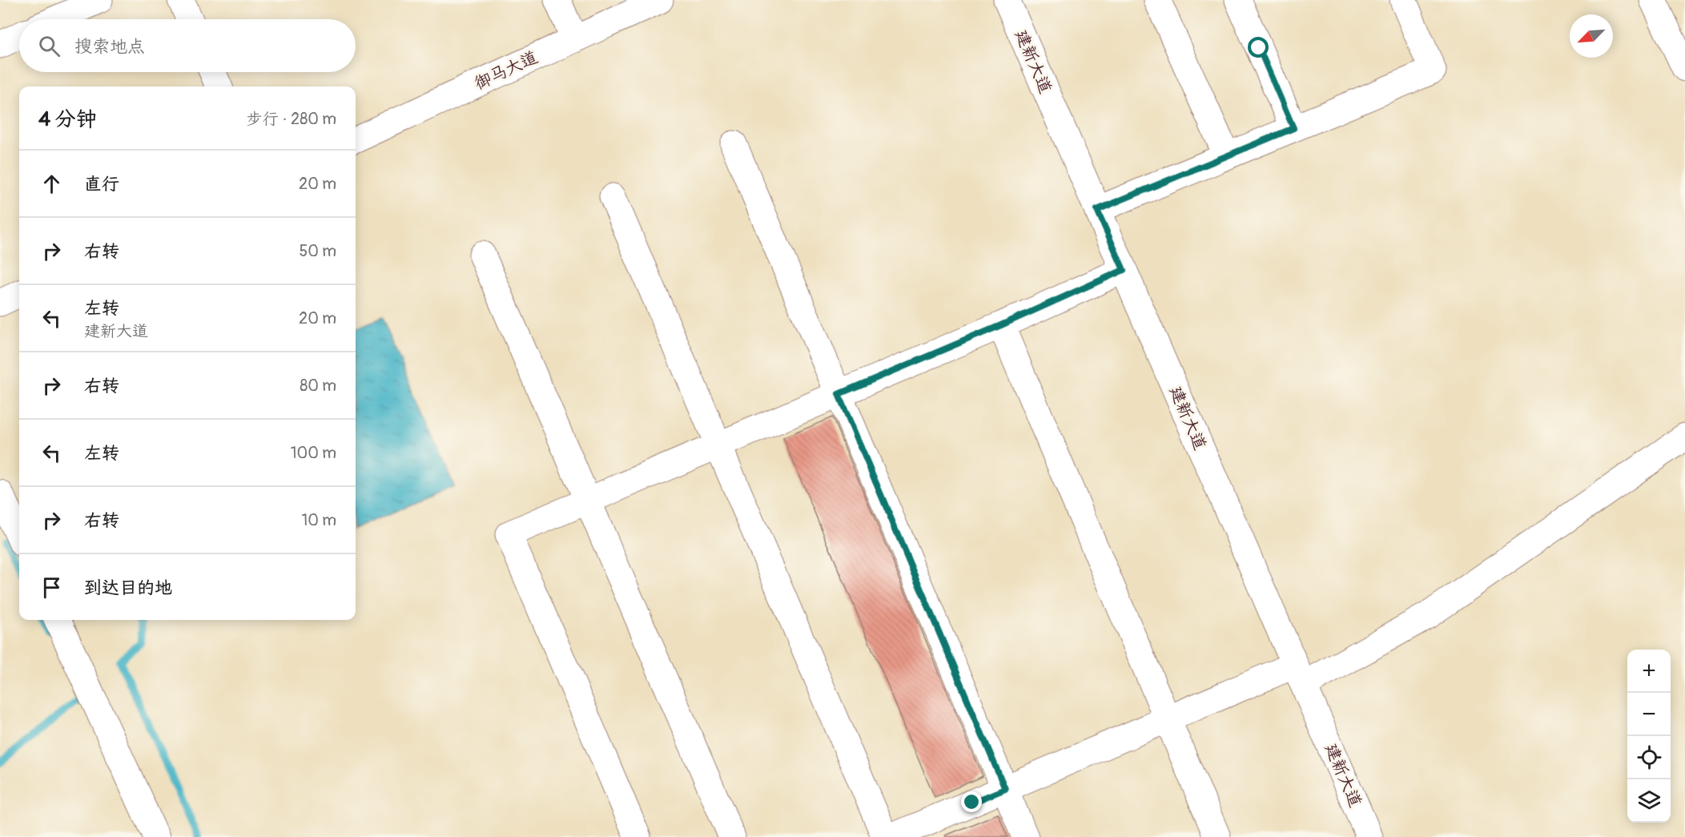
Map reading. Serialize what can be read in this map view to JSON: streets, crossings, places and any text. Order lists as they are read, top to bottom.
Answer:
{
  "streets": {
    "street": ["建新大道", "御马大道"]
  },
  "north": "bottom left",
  "page": {
    "search": "搜索地点",
    "heading": ["4 分钟", "步行 · 280 m"],
    "list": [
      ["直行", "20 m"],
      ["右转", "50 m"],
      ["左转", "建新大道", "20 m"],
      ["右转", "80 m"],
      ["左转", "100 m"],
      ["右转", "10 m"],
      "到达目的地"
    ],
    "map_buttons": ["+", "−"]
  }
}
